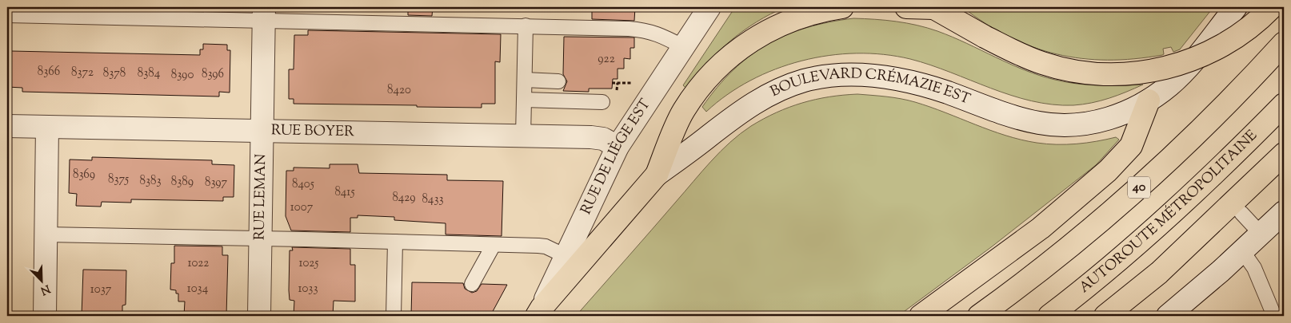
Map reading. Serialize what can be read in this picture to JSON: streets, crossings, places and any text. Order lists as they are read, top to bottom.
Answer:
{
  "streets": {
    "main road": ["BOULEVARD CRÉMAZIE EST", "40", "AUTOROUTE MÉTROPOLITAINE"],
    "street": ["RUE BOYER", "RUE DE LIÈGE EST", "RUE LEMAN"]
  },
  "crossings": [
    ["BOULEVARD CRÉMAZIE EST", "RUE DE LIÈGE EST"],
    ["RUE BOYER", "RUE DE LIÈGE EST"],
    ["RUE BOYER", "RUE LEMAN"]
  ],
  "house_numbers": [
    "922",
    "8366",
    "8372",
    "8378",
    "8384",
    "8396",
    "8390",
    "8420",
    "8369",
    "8375",
    "8383",
    "8389",
    "8397",
    "8405",
    "8415",
    "8429",
    "8433",
    "1007",
    "1022",
    "1025",
    "1034",
    "1033",
    "1037"
  ],
  "north": "bottom right"
}
